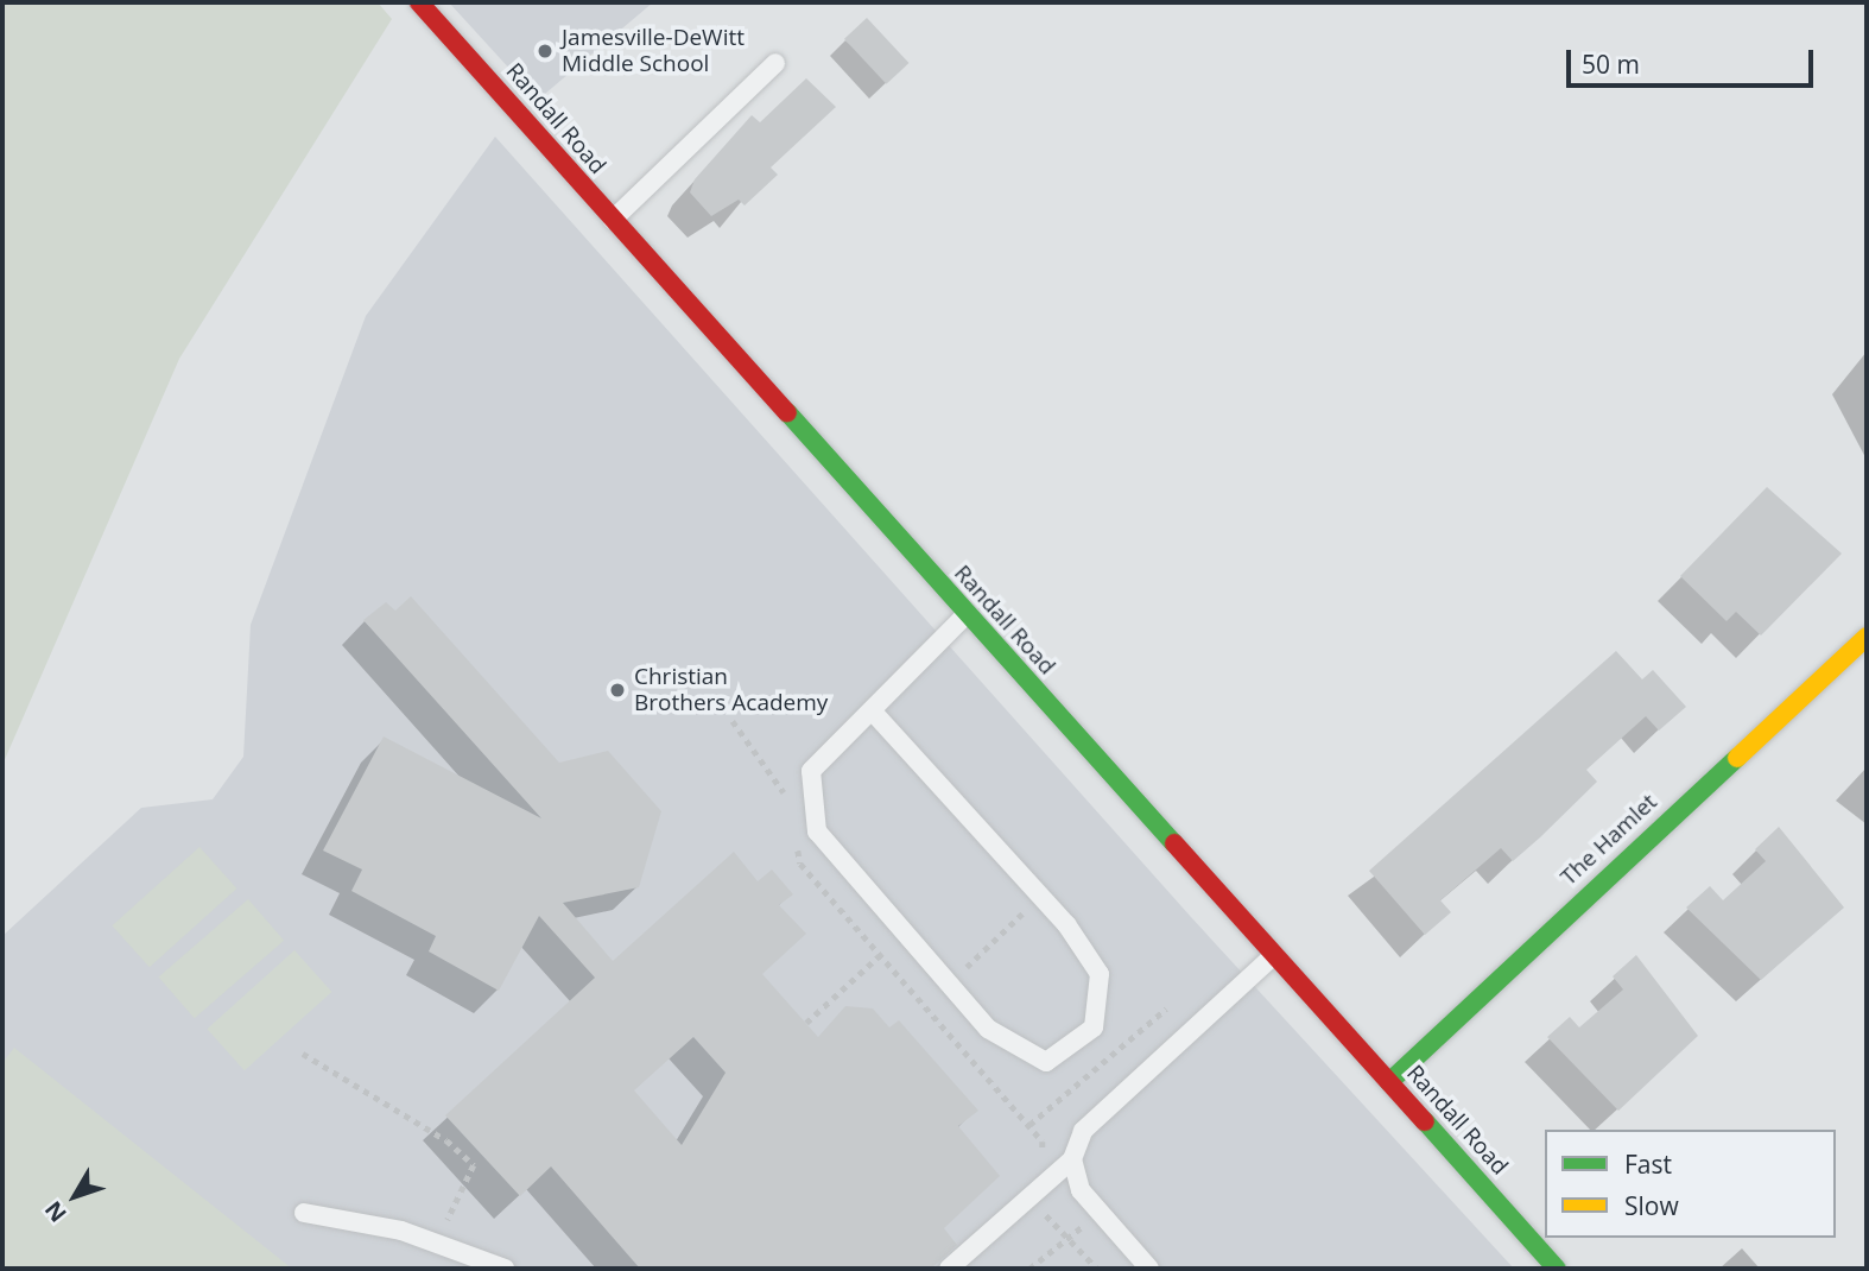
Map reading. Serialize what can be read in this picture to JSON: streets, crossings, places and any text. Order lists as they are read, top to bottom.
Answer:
{
  "streets": {
    "street": ["Randall Road", "The Hamlet"]
  },
  "crossings": [
    ["Randall Road", "The Hamlet"]
  ],
  "places": ["Jamesville-DeWitt Middle School", "Christian Brothers Academy"],
  "legend": ["Fast", "Slow"],
  "scale_bar": "50 m",
  "north": "bottom left"
}
